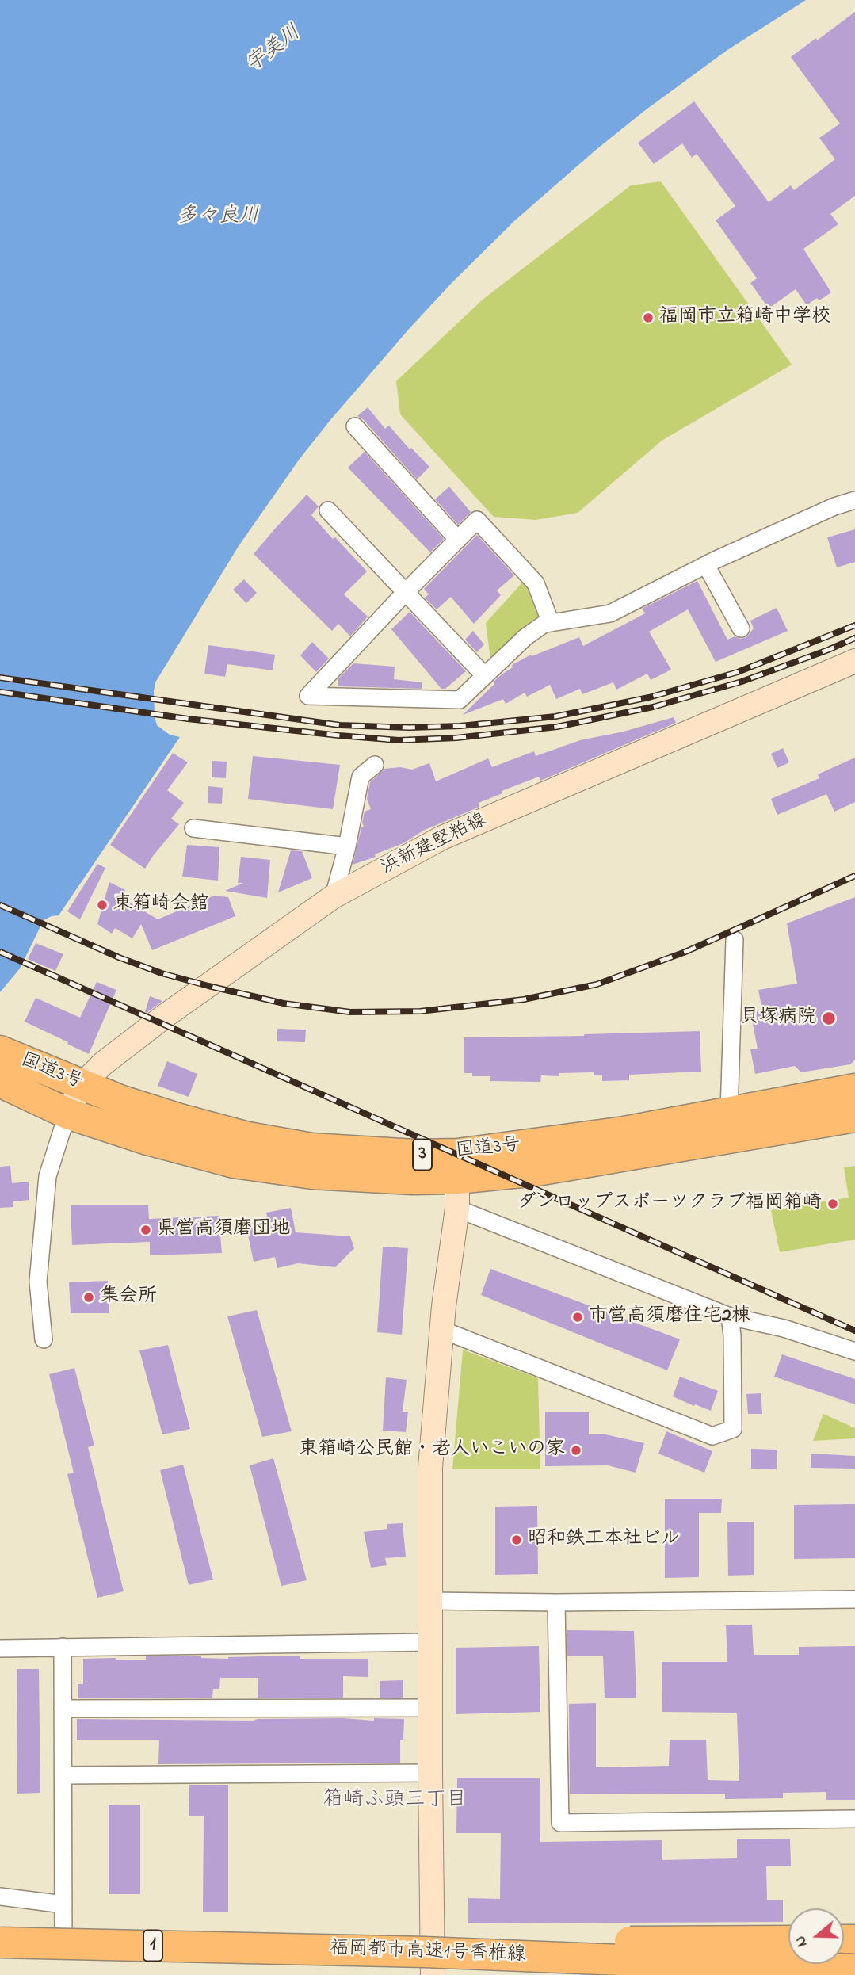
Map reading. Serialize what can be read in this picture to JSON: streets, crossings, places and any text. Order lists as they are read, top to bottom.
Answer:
{
  "streets": {
    "highway": [
      "国道3号",
      "3",
      "1",
      "福岡都市高速1号香椎線"
    ],
    "street": ["浜新建堅粕線"]
  },
  "crossings": [
    ["浜新建堅粕線", "国道3号"]
  ],
  "districts": ["箱崎ふ頭三丁目"],
  "water": ["宇美川", "多々良川"],
  "places": [
    "福岡市立箱崎中学校",
    "東箱崎会館",
    "貝塚病院",
    "ダンロップスポーツクラブ福岡箱崎",
    "県営高須磨団地",
    "集会所",
    "市営高須磨住宅2棟",
    "東箱崎公民館・老人いこいの家",
    "昭和鉄工本社ビル"
  ],
  "north": "left"
}
